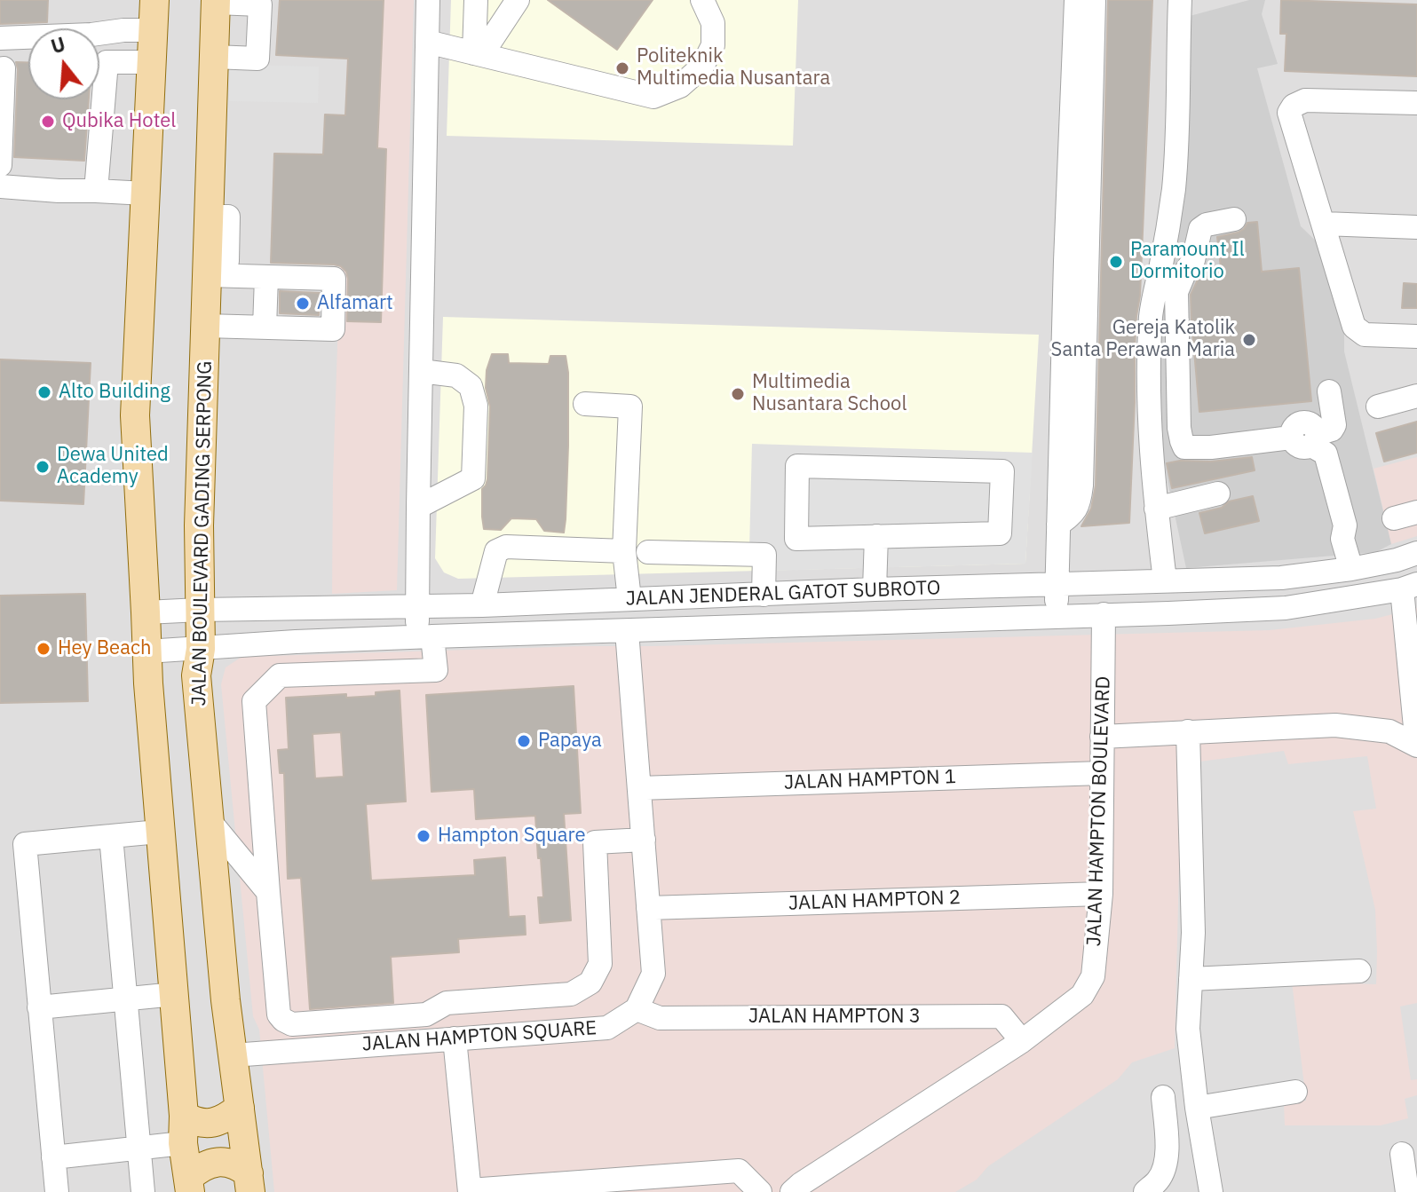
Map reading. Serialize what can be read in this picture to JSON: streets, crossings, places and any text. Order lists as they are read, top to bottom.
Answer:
{
  "streets": {
    "main road": ["JALAN BOULEVARD GADING SERPONG"],
    "street": [
      "JALAN JENDERAL GATOT SUBROTO",
      "JALAN HAMPTON 1",
      "JALAN HAMPTON BOULEVARD",
      "JALAN HAMPTON 2",
      "JALAN HAMPTON 3",
      "JALAN HAMPTON SQUARE"
    ]
  },
  "crossings": [
    ["JALAN BOULEVARD GADING SERPONG", "JALAN JENDERAL GATOT SUBROTO"],
    ["JALAN BOULEVARD GADING SERPONG", "JALAN HAMPTON SQUARE"],
    ["JALAN JENDERAL GATOT SUBROTO", "JALAN HAMPTON BOULEVARD"],
    ["JALAN HAMPTON 1", "JALAN HAMPTON BOULEVARD"],
    ["JALAN HAMPTON BOULEVARD", "JALAN HAMPTON 2"],
    ["JALAN HAMPTON BOULEVARD", "JALAN HAMPTON 3"],
    ["JALAN HAMPTON 3", "JALAN HAMPTON SQUARE"]
  ],
  "places": [
    "Politeknik Multimedia Nusantara",
    "Qubika Hotel",
    "Paramount Il Dormitorio",
    "Alfamart",
    "Gereja Katolik Santa Perawan Maria",
    "Alto Building",
    "Multimedia Nusantara School",
    "Dewa United Academy",
    "Hey Beach",
    "Papaya",
    "Hampton Square"
  ],
  "north": "top"
}
